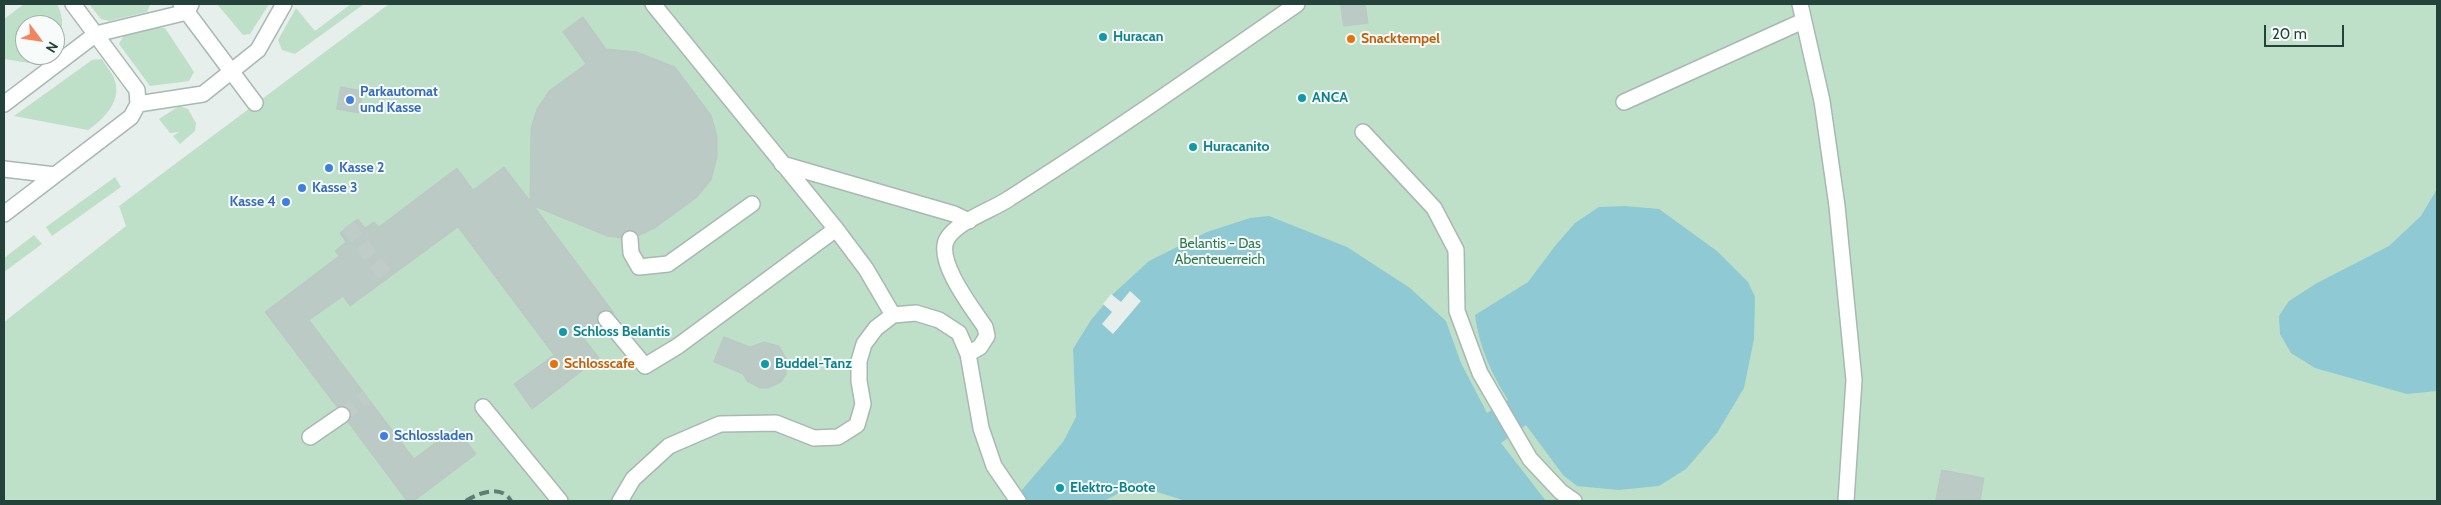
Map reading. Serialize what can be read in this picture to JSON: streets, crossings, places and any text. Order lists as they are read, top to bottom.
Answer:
{
  "parks": ["Belantis - Das Abenteuerreich"],
  "places": [
    "Huracan",
    "Snacktempel",
    "ANCA",
    "Parkautomat und Kasse",
    "Huracanito",
    "Kasse 2",
    "Kasse 3",
    "Kasse 4",
    "Schloss Belantis",
    "Schlosscafe",
    "Buddel-Tanz",
    "Schlossladen",
    "Elektro-Boote"
  ],
  "scale_bar": "20 m",
  "north": "bottom right"
}
